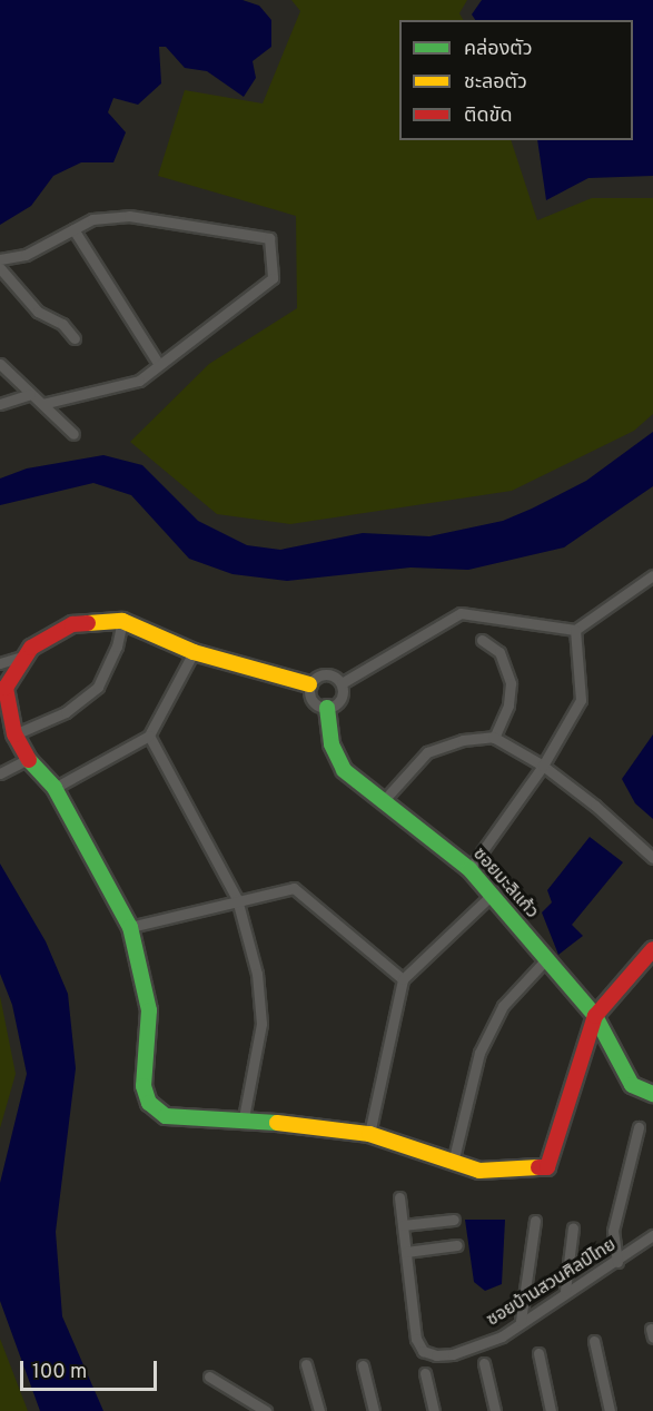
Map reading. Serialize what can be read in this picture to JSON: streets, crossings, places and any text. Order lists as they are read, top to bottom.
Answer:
{
  "streets": {
    "street": ["ซอยมะลิแก้ว", "ซอยบ้านสวนศิลป์ไทย"]
  },
  "legend": ["คล่องตัว", "ชะลอตัว", "ติดขัด"],
  "scale_bar": "100 m"
}
